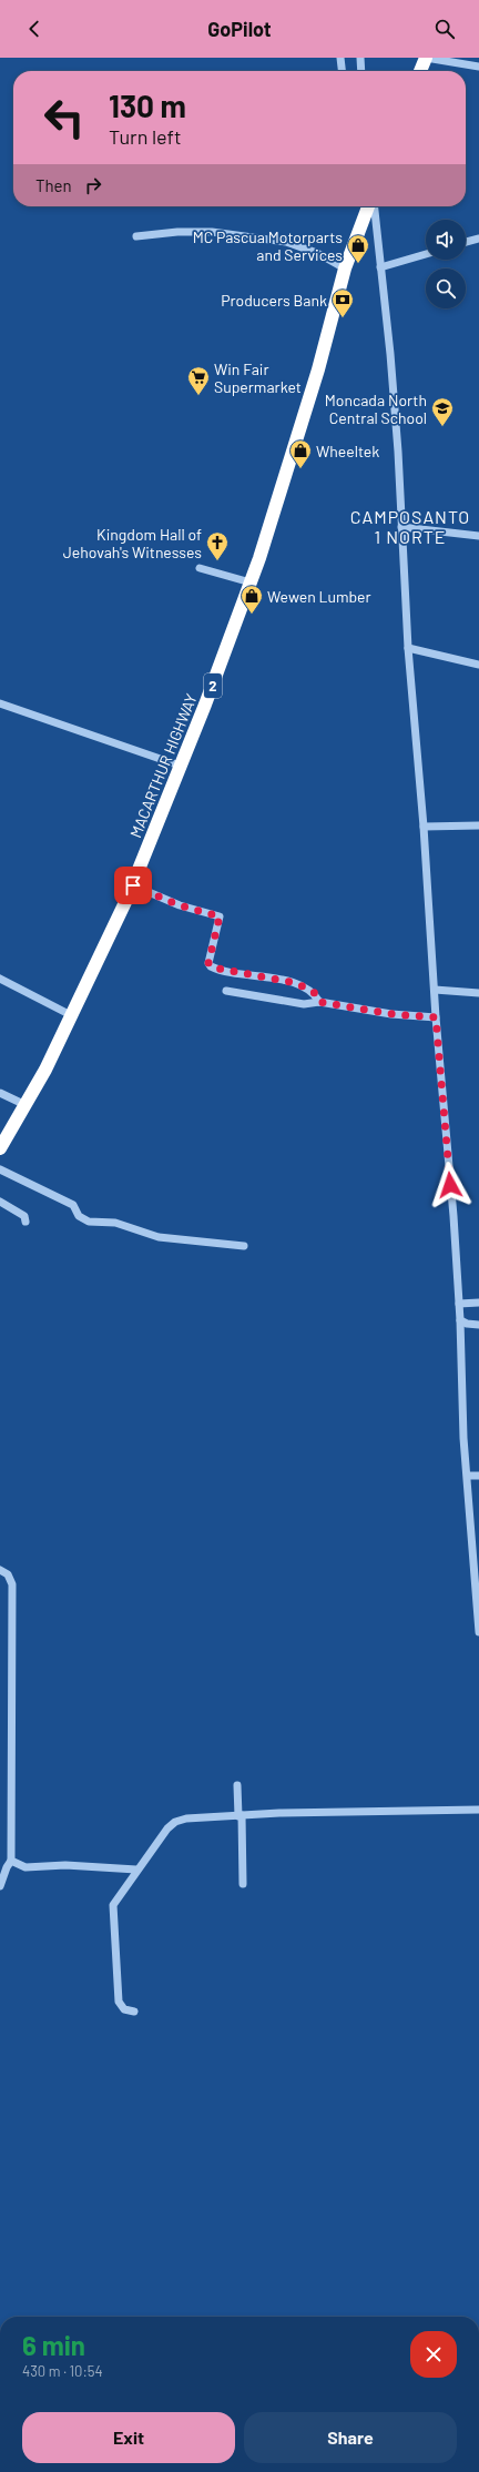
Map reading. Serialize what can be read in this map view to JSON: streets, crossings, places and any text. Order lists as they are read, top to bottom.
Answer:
{
  "streets": {
    "highway": ["2", "MACARTHUR HIGHWAY"]
  },
  "districts": ["CAMPOSANTO 1 NORTE"],
  "places": {
    "shop": ["MC Pascua Motorparts and Services", "Wheeltek", "Wewen Lumber"],
    "bank": ["Producers Bank"],
    "supermarket": ["Win Fair Supermarket"],
    "school or university": ["Moncada North Central School"],
    "church": ["Kingdom Hall of Jehovah's Witnesses"]
  },
  "page": {
    "header": "GoPilot",
    "turn": ["130 m", "Turn left"],
    "then": "Then",
    "heading": ["6 min", "430 m · 10:54"],
    "buttons": ["Exit", "Share"]
  }
}
